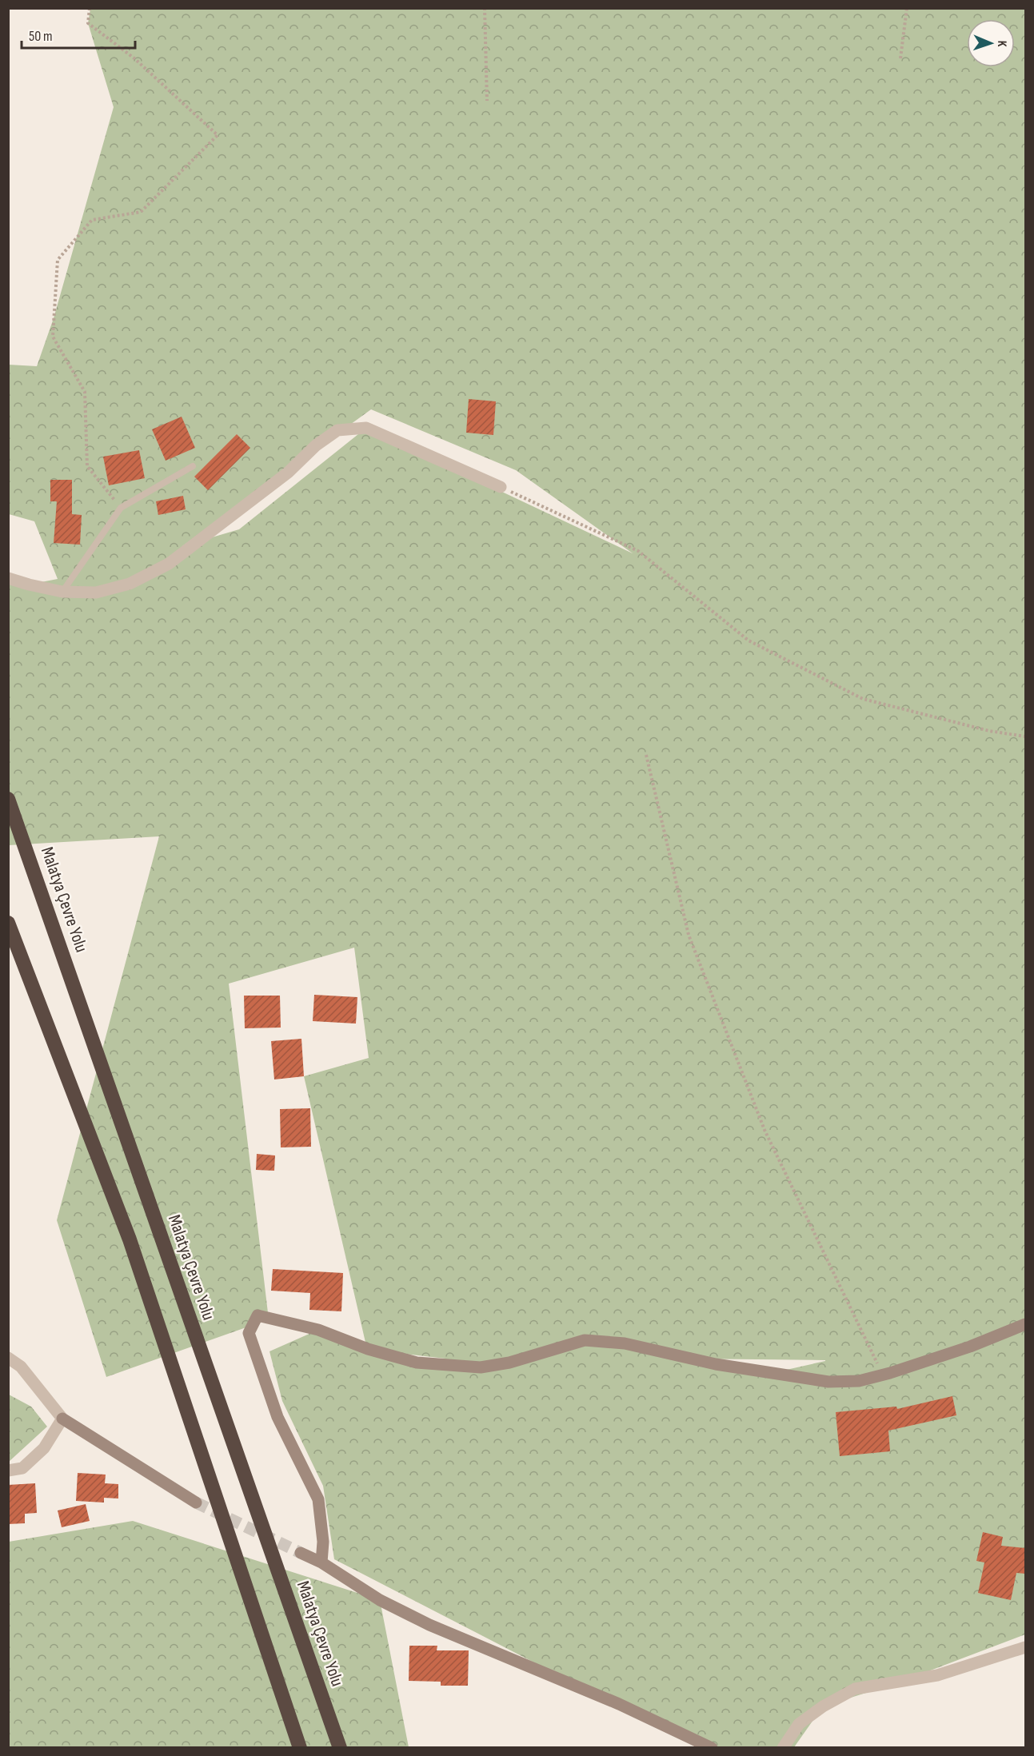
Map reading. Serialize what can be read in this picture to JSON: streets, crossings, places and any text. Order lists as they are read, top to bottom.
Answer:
{
  "streets": {
    "highway": ["Malatya Çevre Yolu"]
  },
  "scale_bar": "50 m",
  "north": "right"
}
